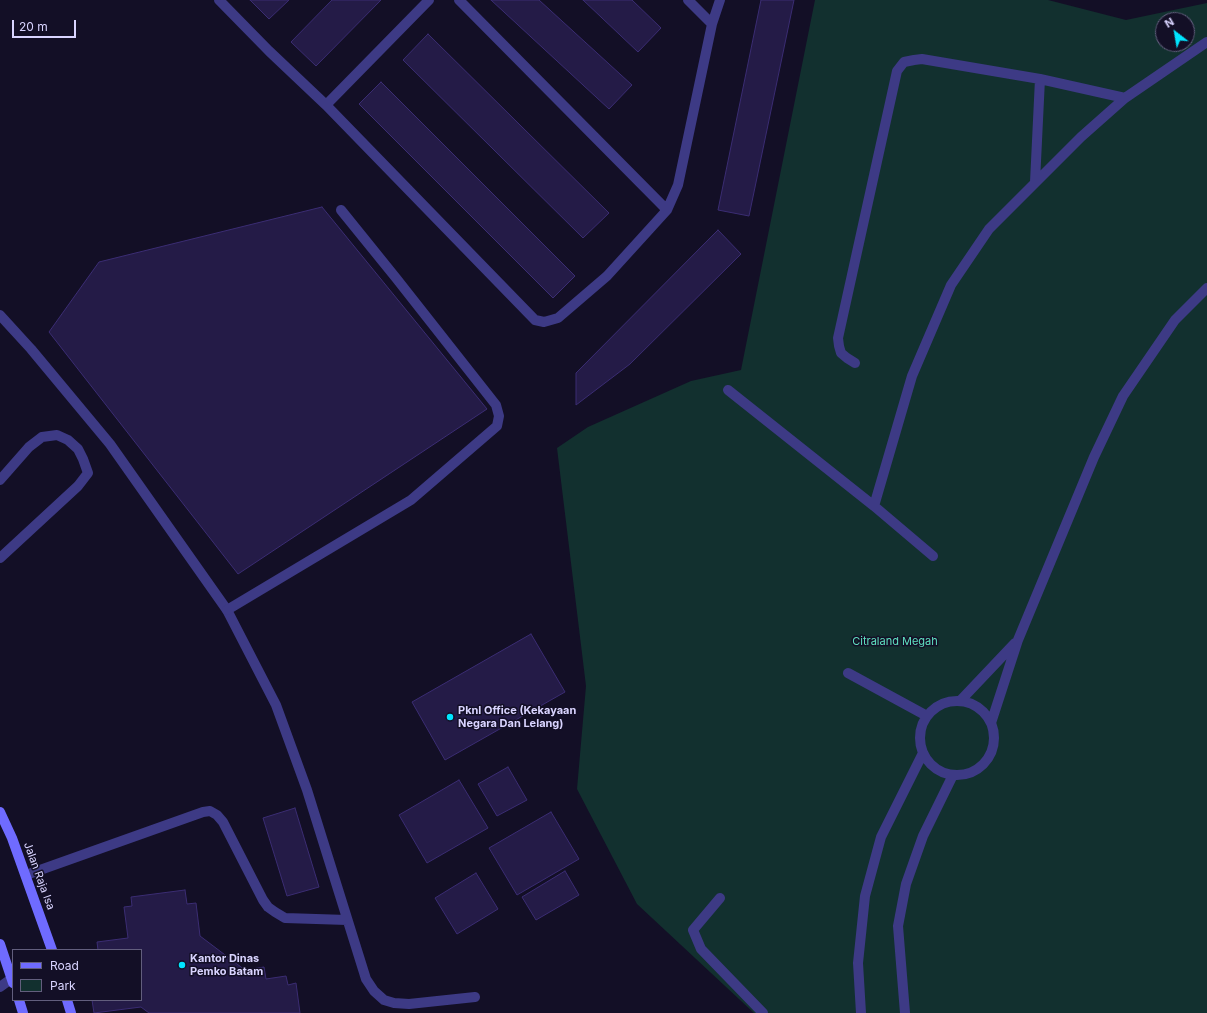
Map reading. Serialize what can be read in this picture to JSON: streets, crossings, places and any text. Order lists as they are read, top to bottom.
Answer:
{
  "streets": {
    "main road": ["Jalan Raja Isa"]
  },
  "parks": ["Citraland Megah"],
  "places": ["Pknl Office (Kekayaan Negara Dan Lelang)", "Kantor Dinas Pemko Batam"],
  "legend": ["Road", "Park"],
  "scale_bar": "20 m",
  "north": "top left"
}
